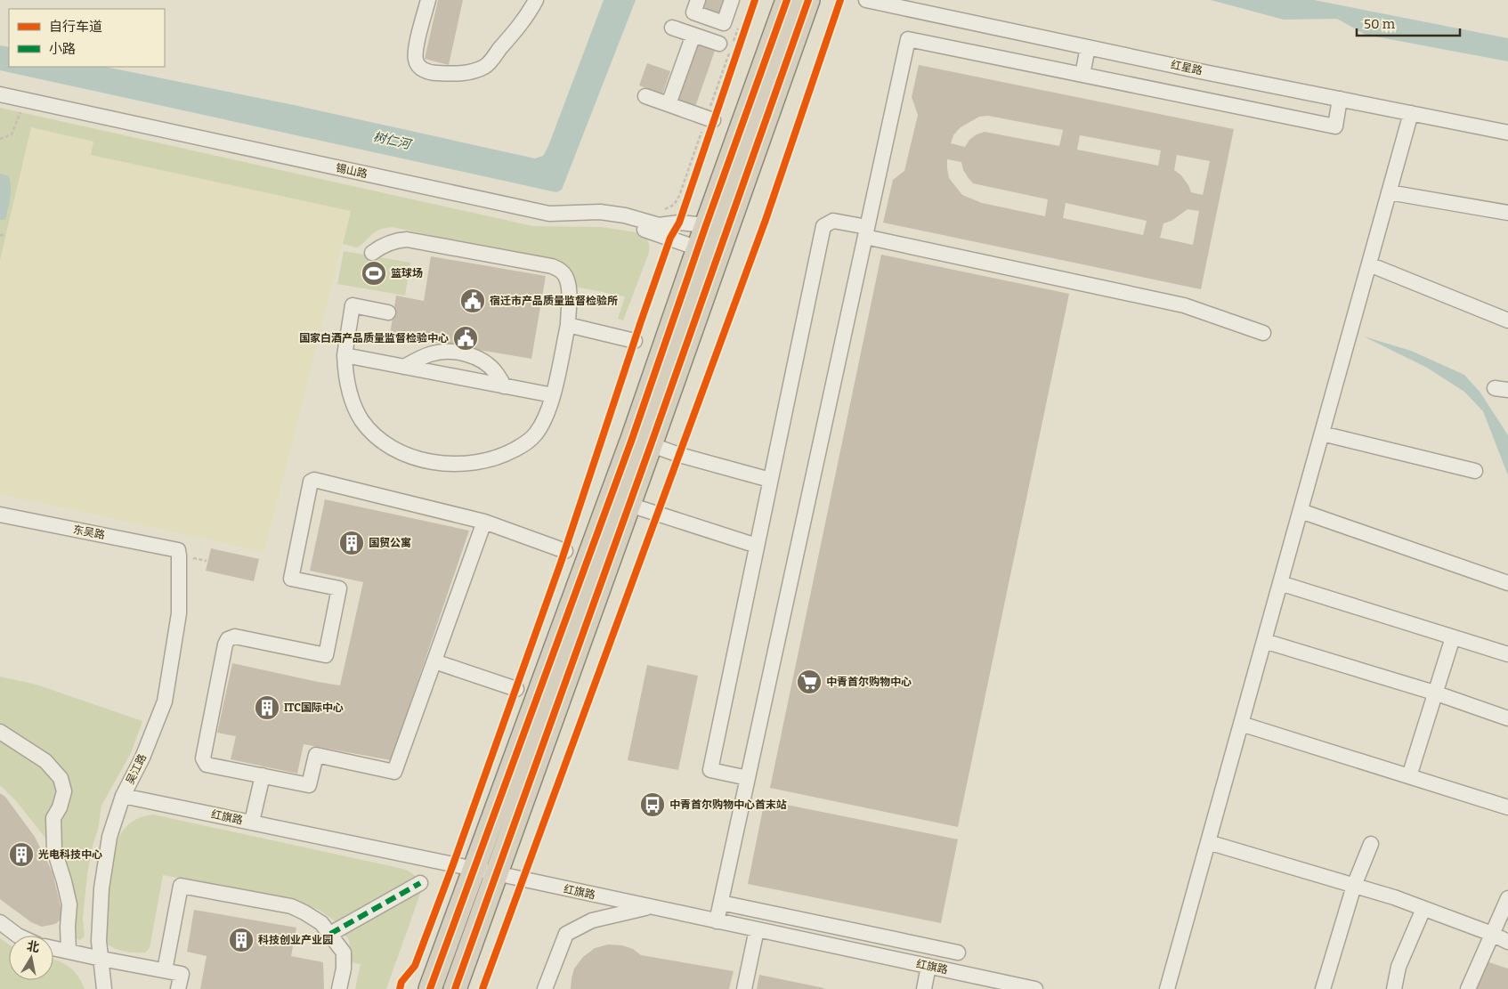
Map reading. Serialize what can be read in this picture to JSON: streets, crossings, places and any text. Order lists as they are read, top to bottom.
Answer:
{
  "streets": {
    "street": [
      "红星路",
      "锡山路",
      "东吴路",
      "吴江路",
      "红旗路"
    ]
  },
  "crossings": [
    ["东吴路", "吴江路"],
    ["吴江路", "红旗路"]
  ],
  "water": ["树仁河"],
  "places": {
    "sports": ["篮球场"],
    "public building": ["宿迁市产品质量监督检验所", "国家白酒产品质量监督检验中心"],
    "building": [
      "国贸公寓",
      "ITC国际中心",
      "光电科技中心",
      "科技创业产业园"
    ],
    "supermarket": ["中青首尔购物中心"],
    "bus stop": ["中青首尔购物中心首末站"]
  },
  "legend": ["自行车道", "小路"],
  "scale_bar": "50 m",
  "north": "top"
}
